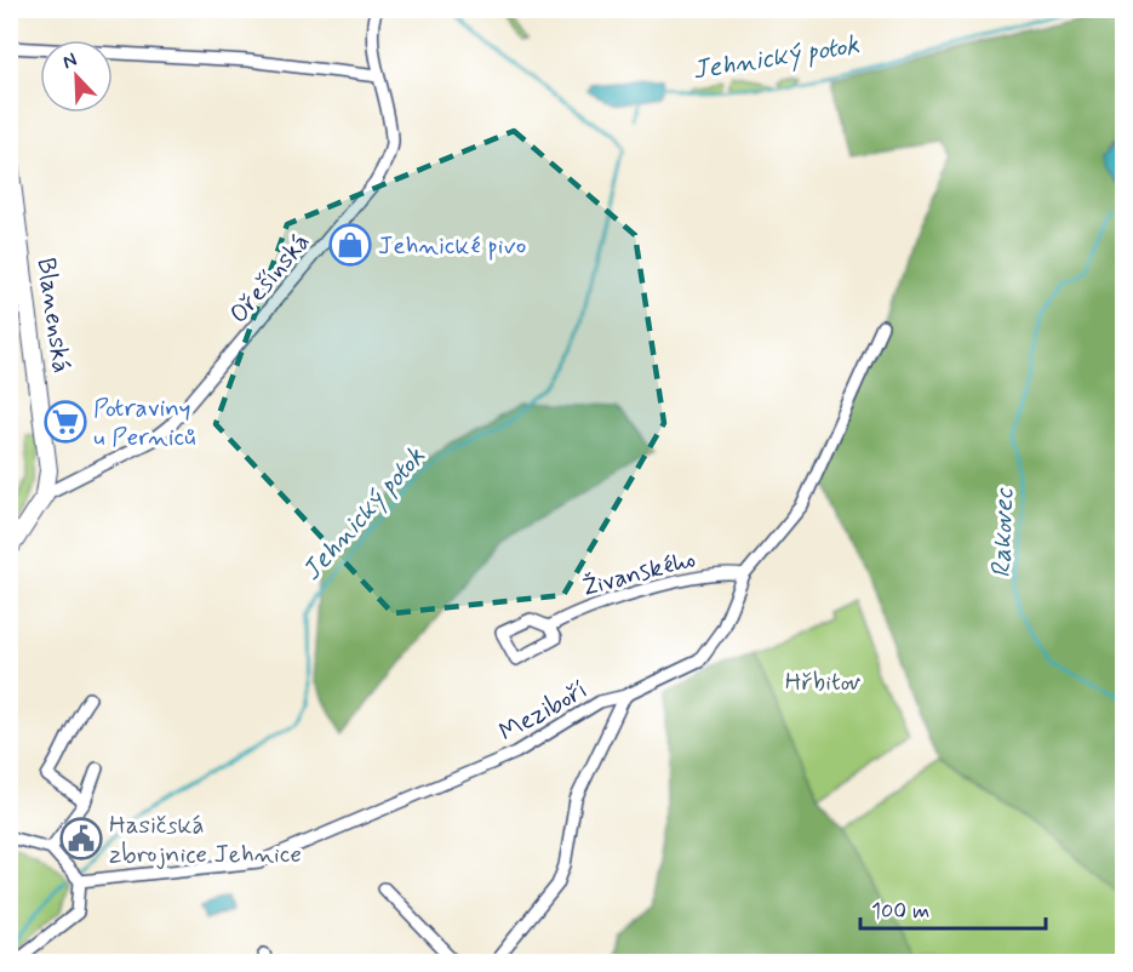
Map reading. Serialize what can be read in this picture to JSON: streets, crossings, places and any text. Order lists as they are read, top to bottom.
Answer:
{
  "streets": {
    "street": [
      "Ořešínská",
      "Blanenská",
      "Živanského",
      "Meziboří"
    ]
  },
  "crossings": [
    ["Ořešínská", "Blanenská"],
    ["Živanského", "Meziboří"]
  ],
  "water": ["Jehnický potok", "Rakovec"],
  "parks": ["Hřbitov"],
  "places": {
    "shop": ["Jehnické pivo"],
    "supermarket": ["Potraviny u Perniců"],
    "public building": ["Hasičská zbrojnice Jehnice"]
  },
  "scale_bar": "100 m",
  "north": "top left"
}
